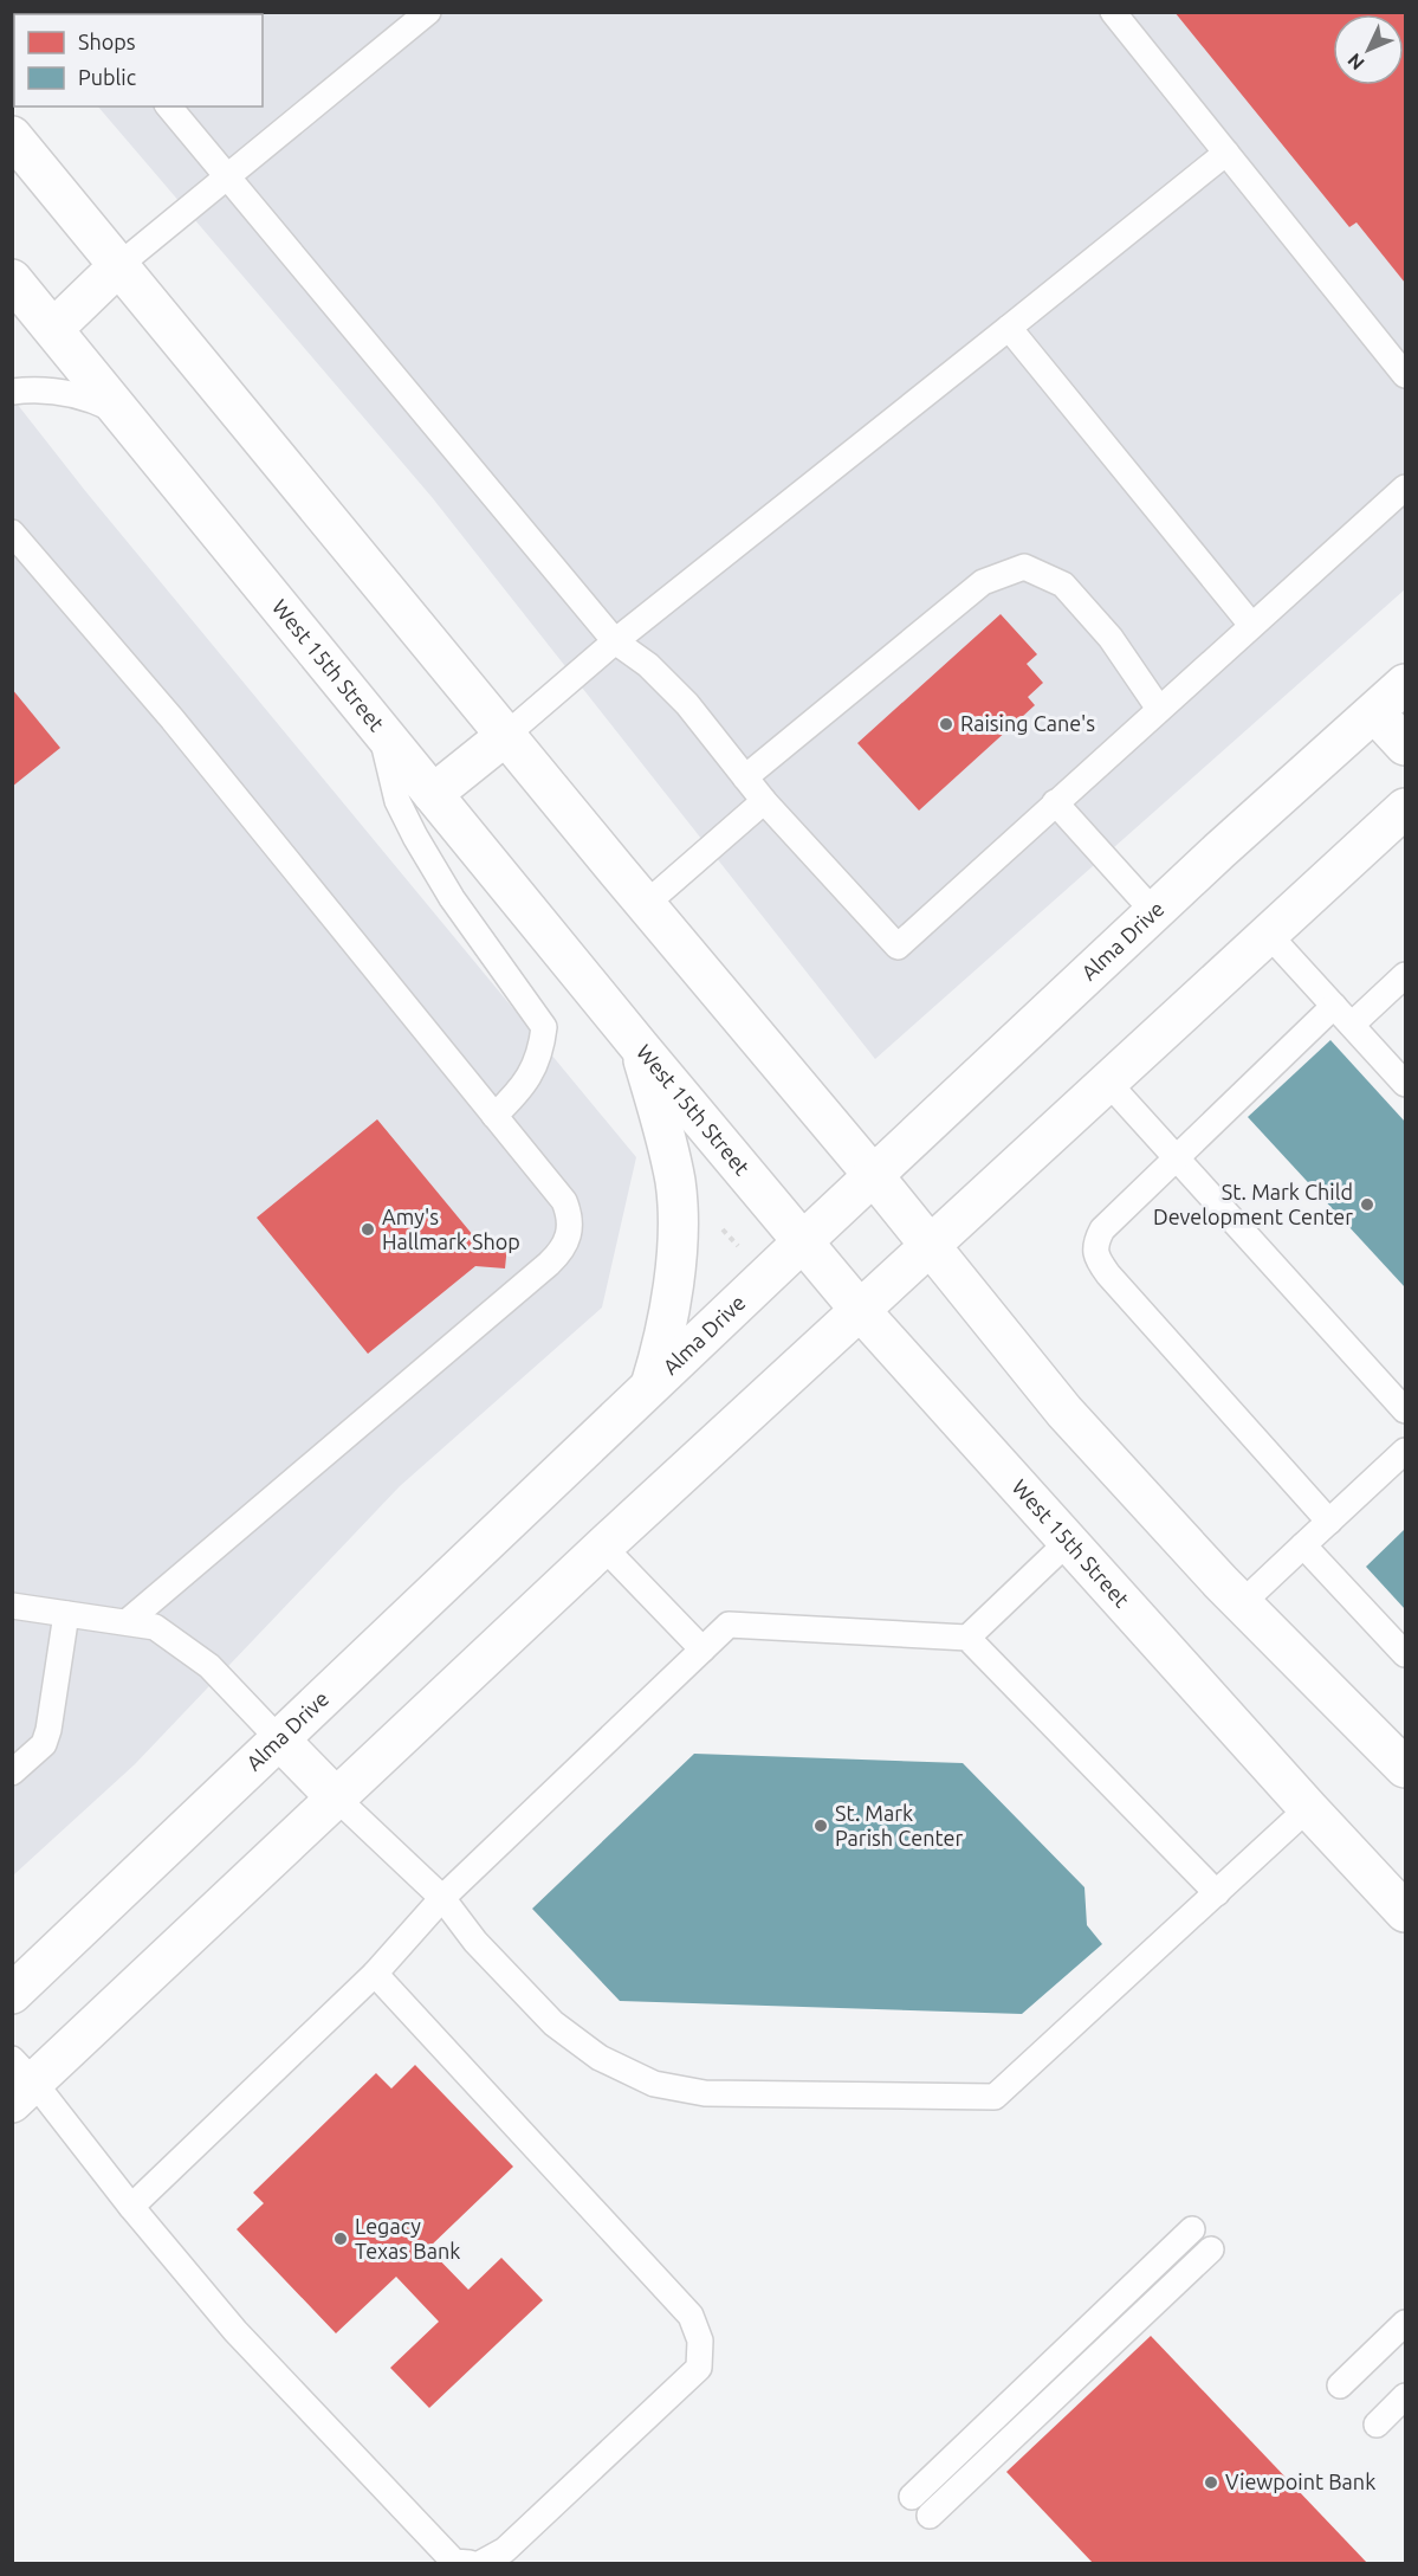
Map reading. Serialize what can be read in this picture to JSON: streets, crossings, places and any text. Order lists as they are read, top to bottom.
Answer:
{
  "streets": {
    "main road": ["West 15th Street", "Alma Drive"]
  },
  "crossings": [
    ["West 15th Street", "Alma Drive"]
  ],
  "places": [
    "Raising Cane's",
    "St. Mark Child Development Center",
    "Amy's Hallmark Shop",
    "St. Mark Parish Center",
    "Legacy Texas Bank",
    "Viewpoint Bank"
  ],
  "legend": ["Shops", "Public"],
  "north": "bottom left"
}
